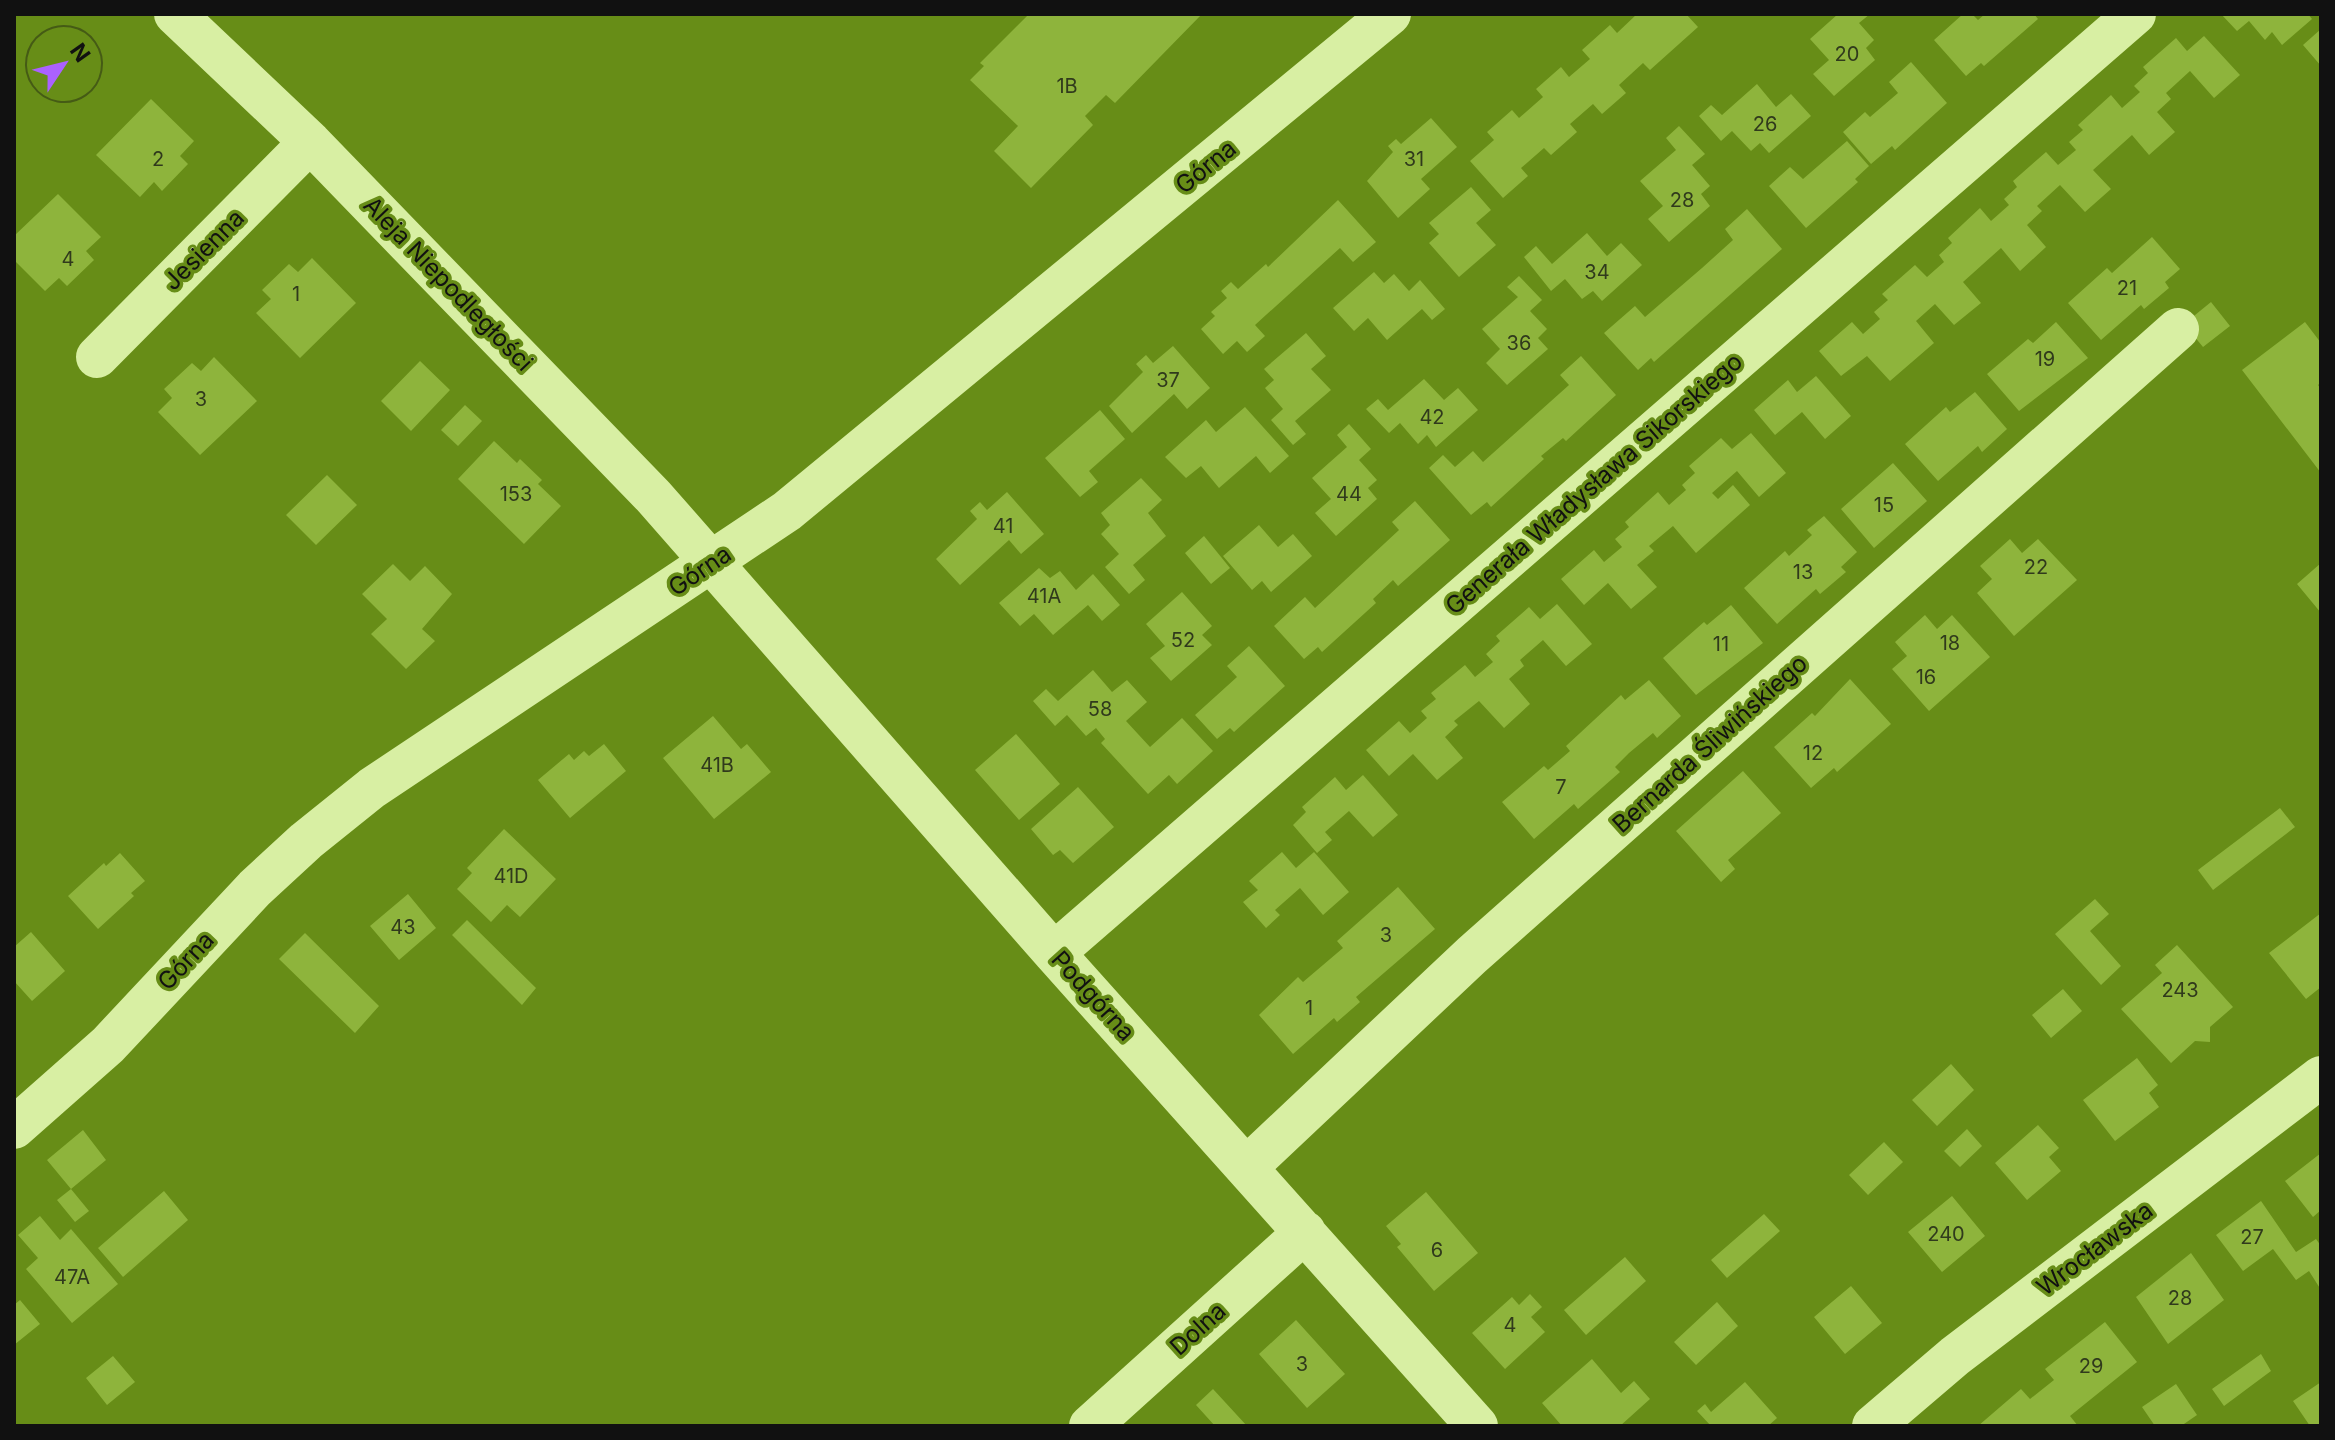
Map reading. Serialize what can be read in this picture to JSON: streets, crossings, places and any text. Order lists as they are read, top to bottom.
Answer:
{
  "streets": {
    "street": [
      "Górna",
      "Jesienna",
      "Aleja Niepodległości",
      "Generała Władysława Sikorskiego",
      "Bernarda Śliwińskiego",
      "Podgórna",
      "Wrocławska",
      "Dolna"
    ]
  },
  "crossings": [
    ["Górna", "Aleja Niepodległości"],
    ["Górna", "Podgórna"],
    ["Jesienna", "Aleja Niepodległości"],
    ["Aleja Niepodległości", "Podgórna"],
    ["Generała Władysława Sikorskiego", "Podgórna"],
    ["Bernarda Śliwińskiego", "Podgórna"],
    ["Podgórna", "Dolna"]
  ],
  "house_numbers": [
    "20",
    "1B",
    "26",
    "2",
    "31",
    "28",
    "4",
    "34",
    "21",
    "1",
    "36",
    "19",
    "37",
    "3",
    "42",
    "153",
    "44",
    "15",
    "41",
    "22",
    "13",
    "41A",
    "52",
    "18",
    "11",
    "16",
    "58",
    "12",
    "41B",
    "7",
    "41D",
    "43",
    "3",
    "243",
    "1",
    "240",
    "27",
    "6",
    "47A",
    "28",
    "4",
    "3",
    "29"
  ],
  "north": "top right"
}
